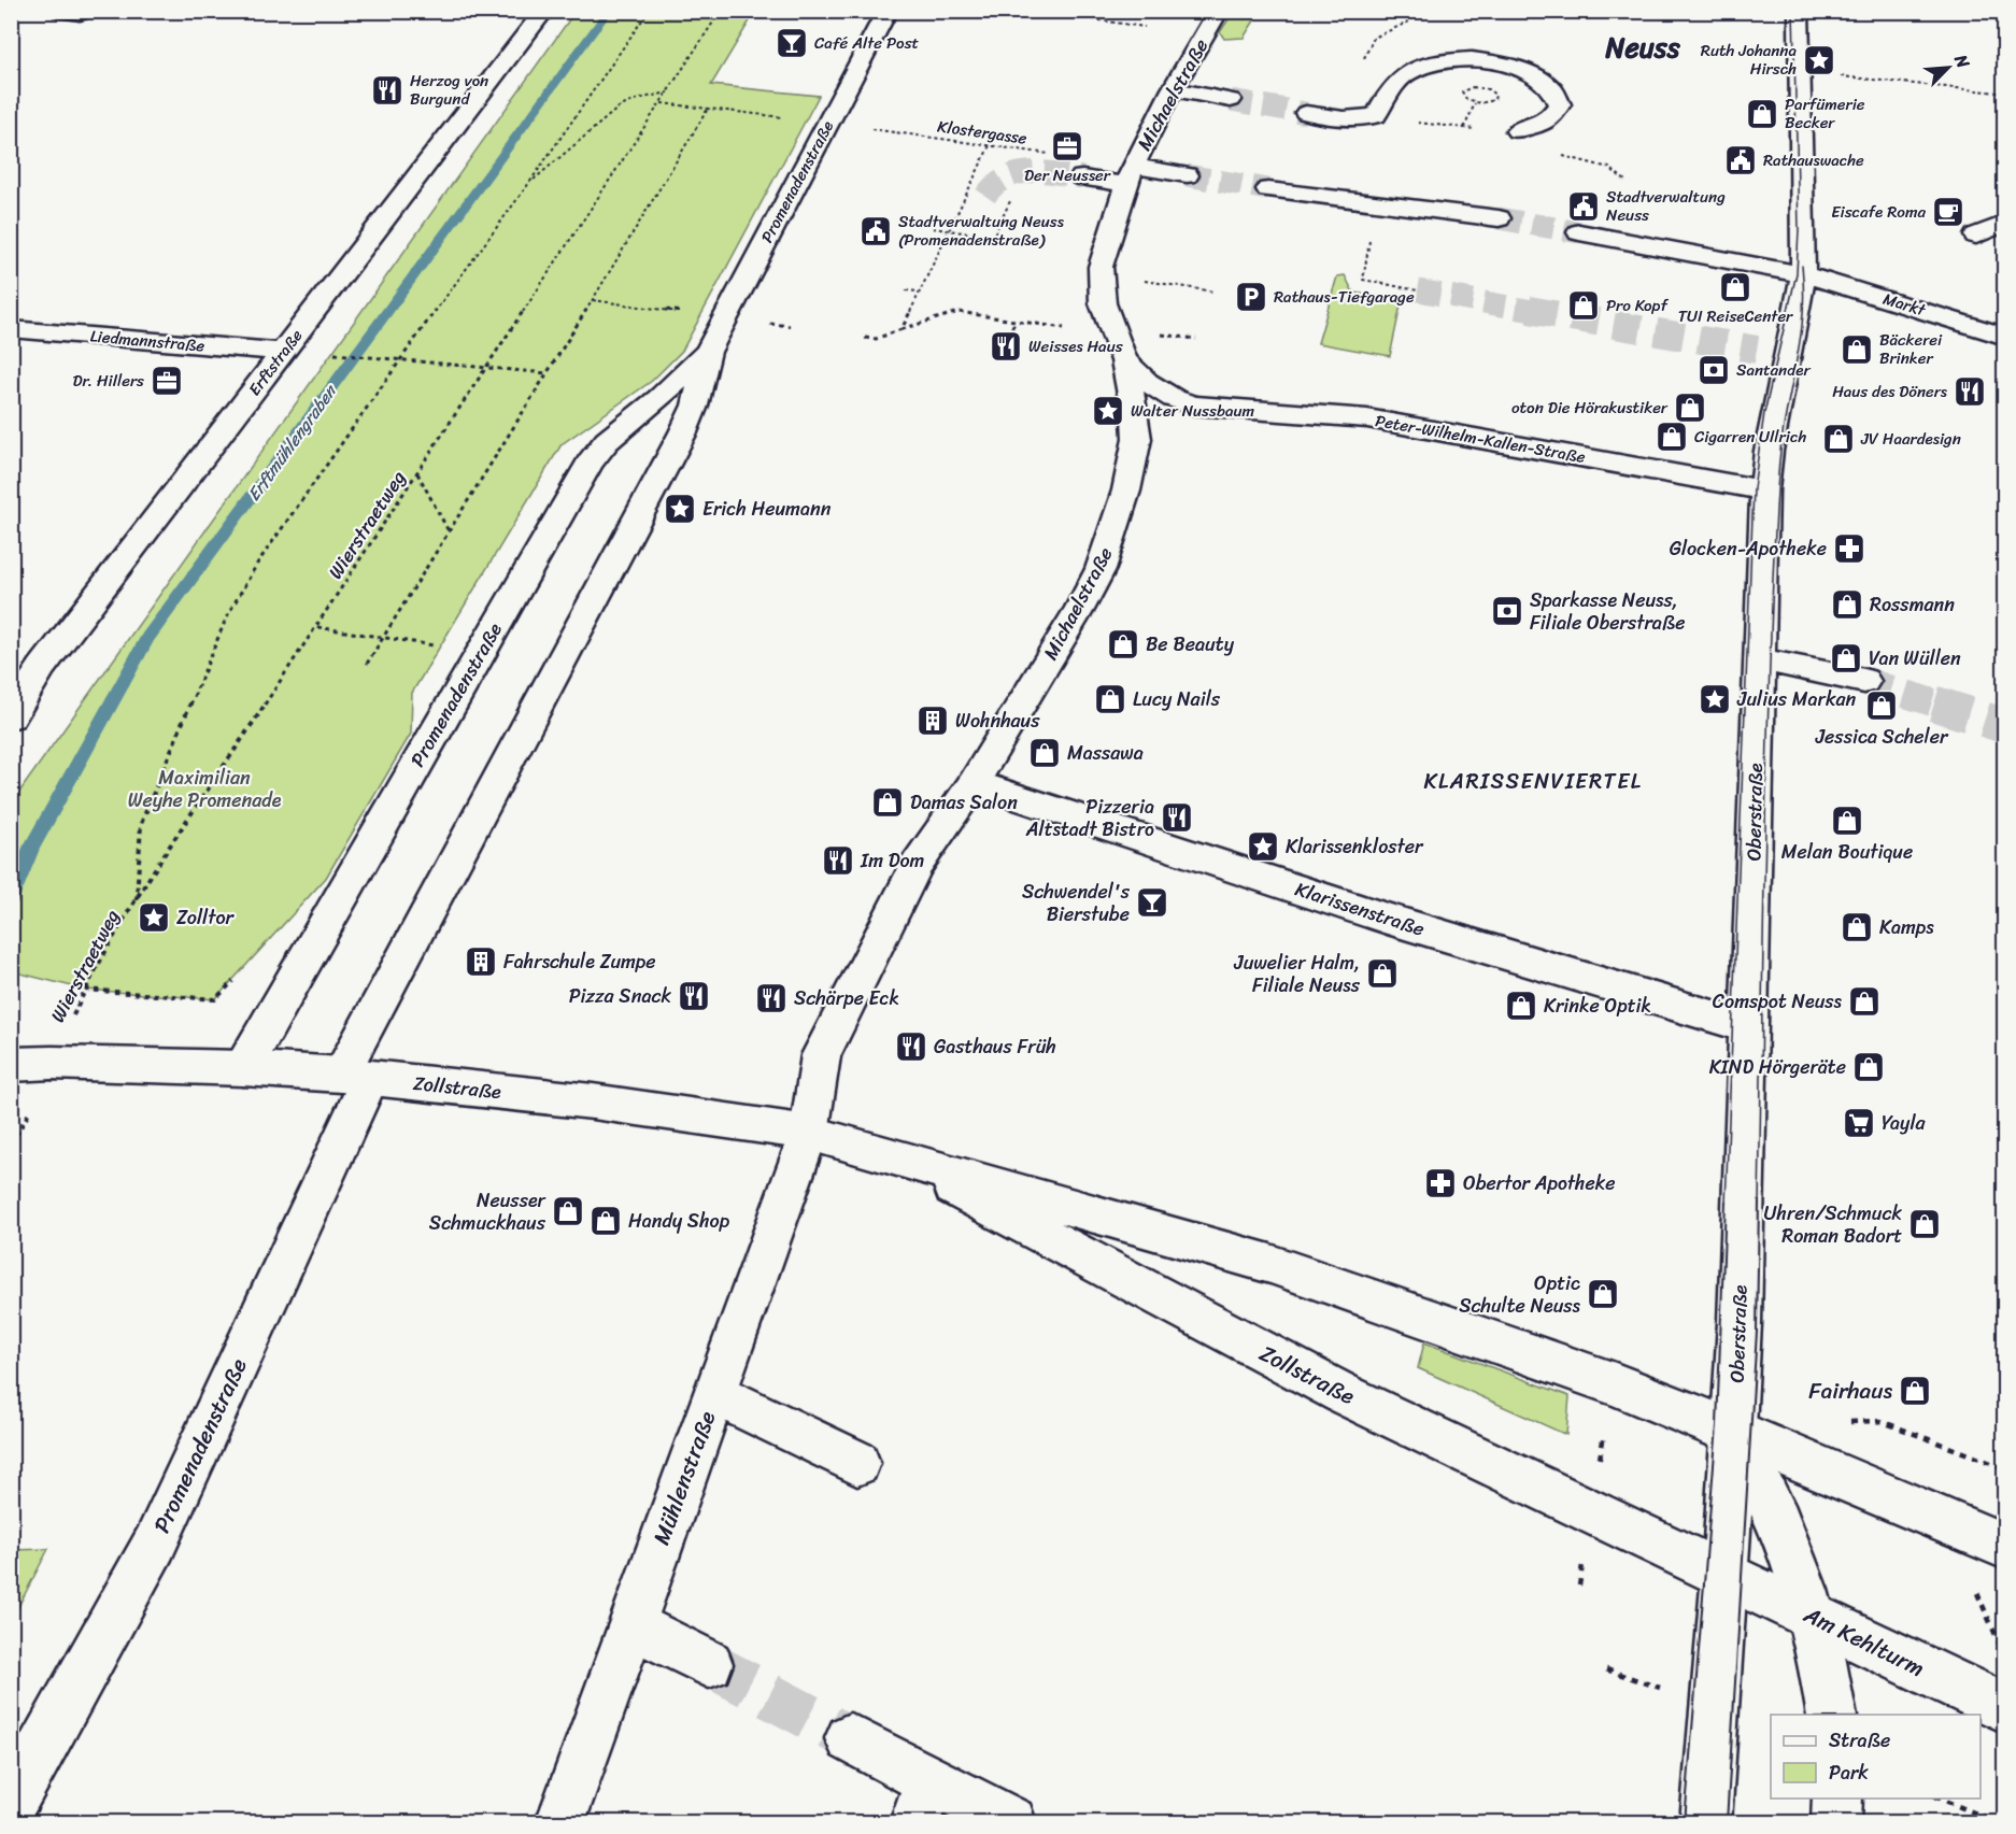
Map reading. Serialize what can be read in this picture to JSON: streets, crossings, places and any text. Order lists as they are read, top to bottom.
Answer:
{
  "streets": {
    "street": [
      "Michaelstraße",
      "Promenadenstraße",
      "Markt",
      "Liedmannstraße",
      "Erftstraße",
      "Peter-Wilhelm-Kallen-Straße",
      "Oberstraße",
      "Klarissenstraße",
      "Zollstraße",
      "Mühlenstraße",
      "Am Kehlturm"
    ],
    "path": ["Klostergasse", "Wierstraetweg"]
  },
  "crossings": [
    ["Michaelstraße", "Klostergasse"],
    ["Michaelstraße", "Peter-Wilhelm-Kallen-Straße"],
    ["Michaelstraße", "Klarissenstraße"],
    ["Michaelstraße", "Zollstraße"],
    ["Michaelstraße", "Mühlenstraße"],
    ["Klostergasse", "Promenadenstraße"],
    ["Klostergasse", "Wierstraetweg"],
    ["Promenadenstraße", "Zollstraße"],
    ["Markt", "Oberstraße"],
    ["Liedmannstraße", "Erftstraße"],
    ["Peter-Wilhelm-Kallen-Straße", "Oberstraße"],
    ["Wierstraetweg", "Zollstraße"],
    ["Oberstraße", "Klarissenstraße"],
    ["Oberstraße", "Zollstraße"],
    ["Oberstraße", "Am Kehlturm"],
    ["Zollstraße", "Mühlenstraße"],
    ["Zollstraße", "Am Kehlturm"]
  ],
  "districts": ["Neuss", "KLARISSENVIERTEL"],
  "water": ["Erftmühlengraben"],
  "parks": ["Maximilian Weyhe Promenade"],
  "places": {
    "bar": ["Café Alte Post", "Schwendel's Bierstube"],
    "place": [
      "Ruth Johanna Hirsch",
      "Walter Nussbaum",
      "Erich Heumann",
      "Julius Markan",
      "Klarissenkloster",
      "Zolltor"
    ],
    "restaurant": [
      "Herzog von Burgund",
      "Weisses Haus",
      "Haus des Döners",
      "Pizzeria Altstadt Bistro",
      "Im Dom",
      "Pizza Snack",
      "Schärpe Eck",
      "Gasthaus Früh"
    ],
    "shop": [
      "Parfümerie Becker",
      "TUI ReiseCenter",
      "Pro Kopf",
      "Bäckerei Brinker",
      "oton Die Hörakustiker",
      "Cigarren Ullrich",
      "JV Haardesign",
      "Rossmann",
      "Be Beauty",
      "Van Wüllen",
      "Lucy Nails",
      "Jessica Scheler",
      "Massawa",
      "Damas Salon",
      "Melan Boutique",
      "Kamps",
      "Juwelier Halm, Filiale Neuss",
      "Comspot Neuss",
      "Krinke Optik",
      "KIND Hörgeräte",
      "Neusser Schmuckhaus",
      "Handy Shop",
      "Uhren/Schmuck Roman Badort",
      "Optic Schulte Neuss",
      "Fairhaus"
    ],
    "office": ["Der Neusser", "Dr. Hillers"],
    "public building": ["Rathauswache", "Stadtverwaltung Neuss", "Stadtverwaltung Neuss (Promenadenstraße)"],
    "cafe": ["Eiscafe Roma"],
    "parking": ["Rathaus-Tiefgarage"],
    "bank": ["Santander", "Sparkasse Neuss, Filiale Oberstraße"],
    "pharmacy": ["Glocken-Apotheke", "Obertor Apotheke"],
    "building": ["Wohnhaus", "Fahrschule Zumpe"],
    "supermarket": ["Yayla"]
  },
  "legend": ["Straße", "Park"],
  "north": "top right"
}
